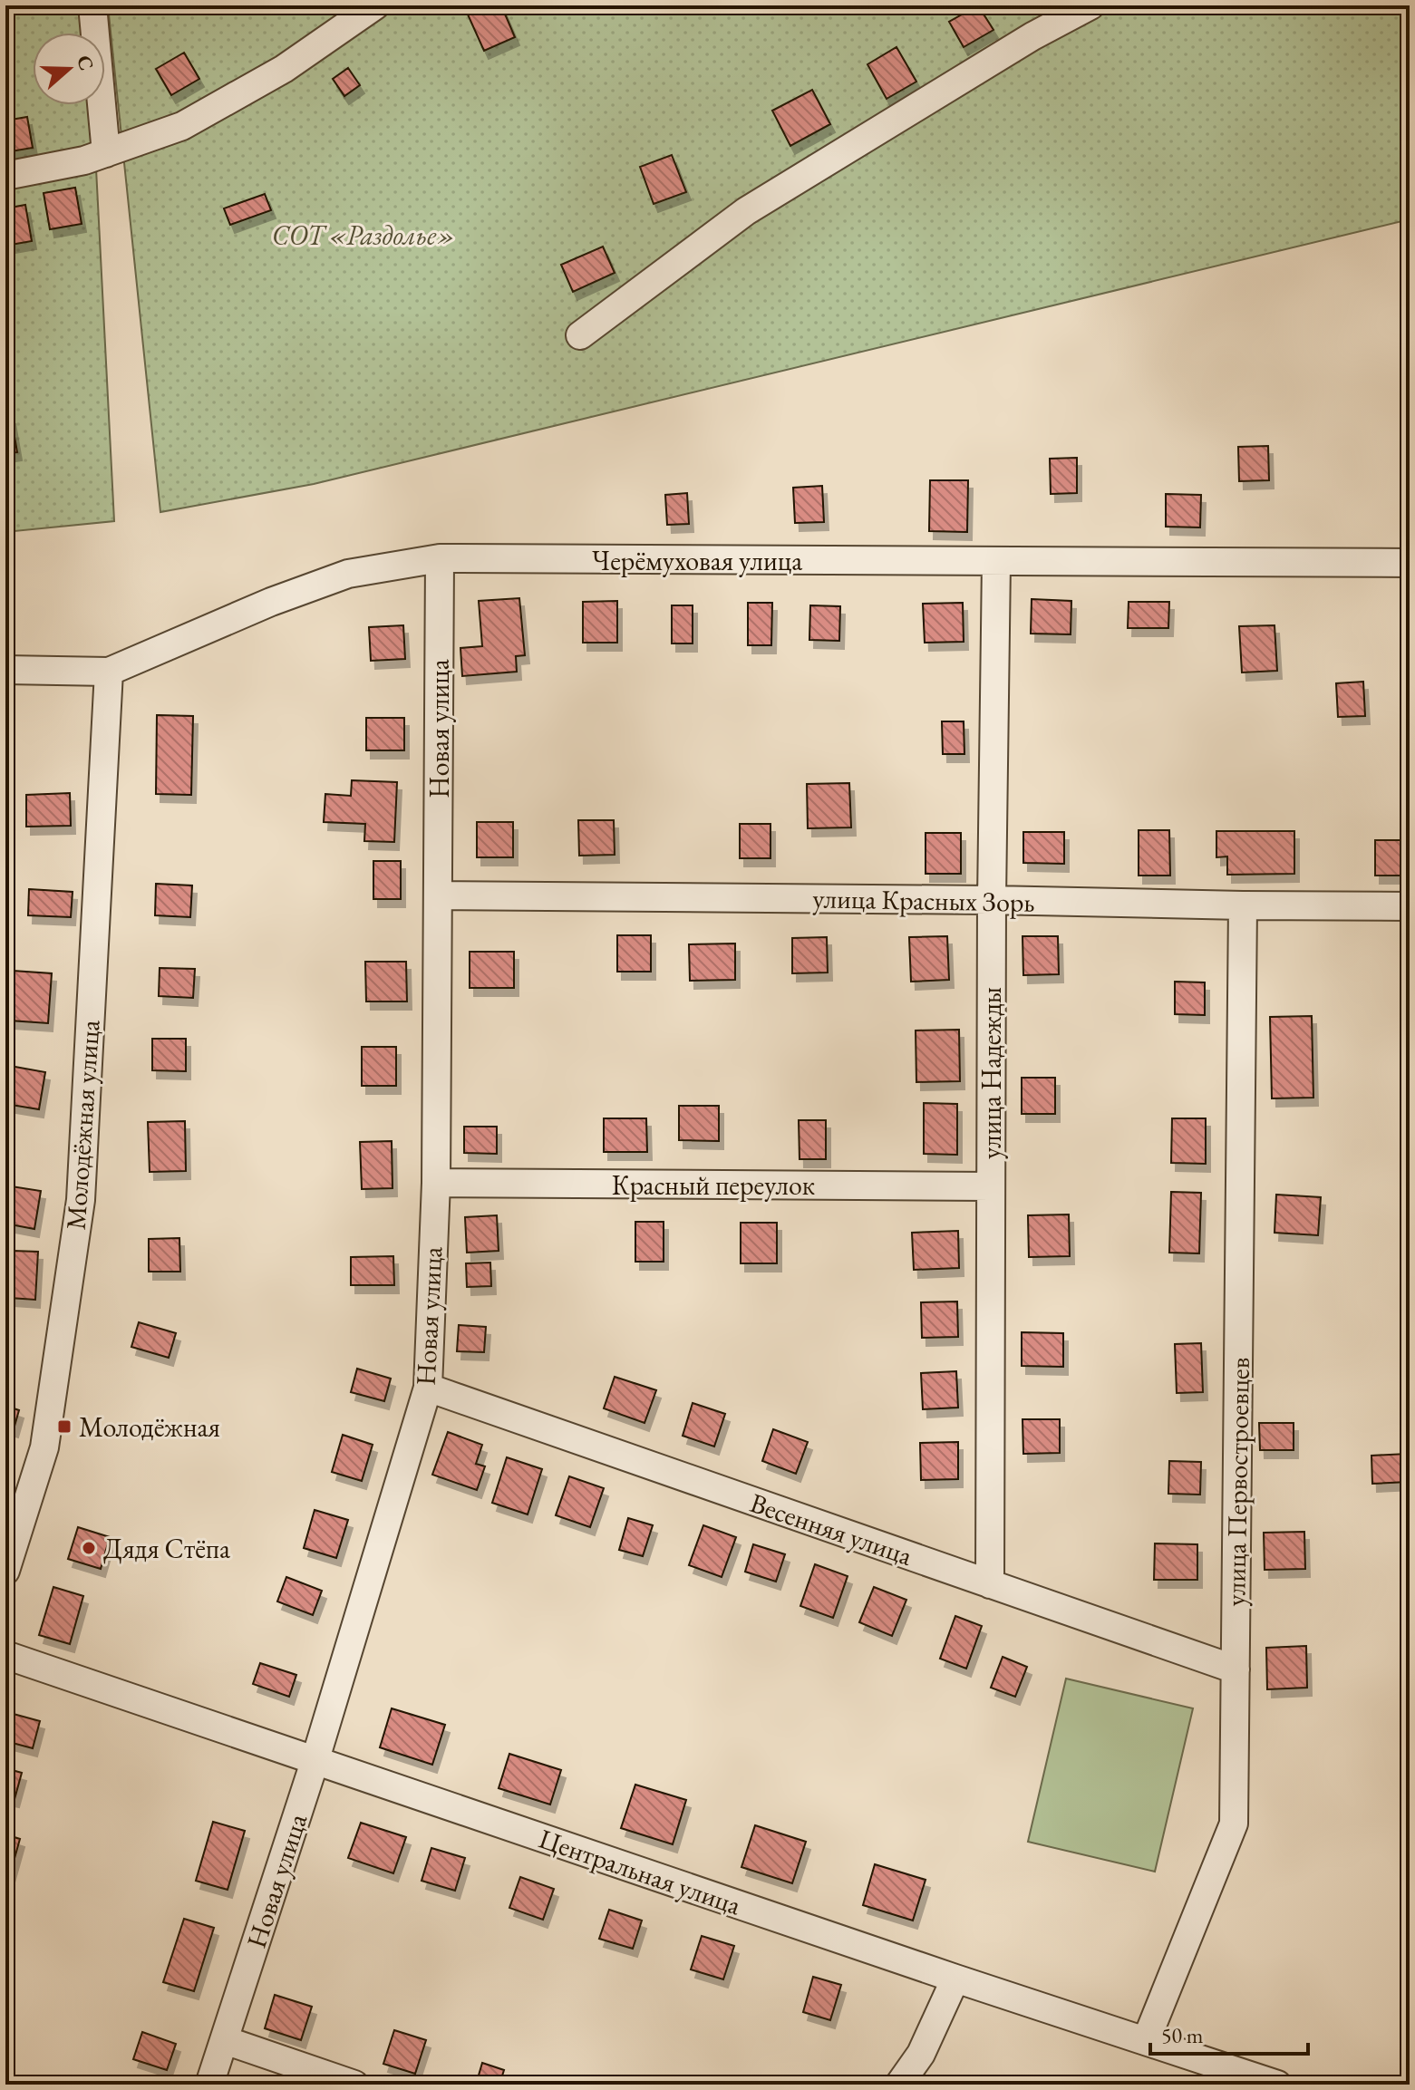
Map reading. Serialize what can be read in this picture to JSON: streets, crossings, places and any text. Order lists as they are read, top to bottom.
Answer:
{
  "streets": {
    "street": [
      "Черёмуховая улица",
      "Новая улица",
      "улица Красных Зорь",
      "улица Надежды",
      "Молодёжная улица",
      "Красный переулок",
      "улица Первостроевцев",
      "Весенняя улица",
      "Центральная улица"
    ]
  },
  "crossings": [
    ["Черёмуховая улица", "Новая улица"],
    ["Черёмуховая улица", "улица Надежды"],
    ["Черёмуховая улица", "Молодёжная улица"],
    ["Новая улица", "улица Красных Зорь"],
    ["Новая улица", "Красный переулок"],
    ["Новая улица", "Весенняя улица"],
    ["Новая улица", "Центральная улица"],
    ["улица Красных Зорь", "улица Надежды"],
    ["улица Красных Зорь", "улица Первостроевцев"],
    ["улица Надежды", "Красный переулок"],
    ["улица Надежды", "Весенняя улица"],
    ["улица Первостроевцев", "Весенняя улица"],
    ["улица Первостроевцев", "Центральная улица"]
  ],
  "parks": ["СОТ «Раздолье»"],
  "places": {
    "transit": ["Молодёжная"],
    "other": ["Дядя Стёпа"]
  },
  "scale_bar": "50 m",
  "north": "right"
}
